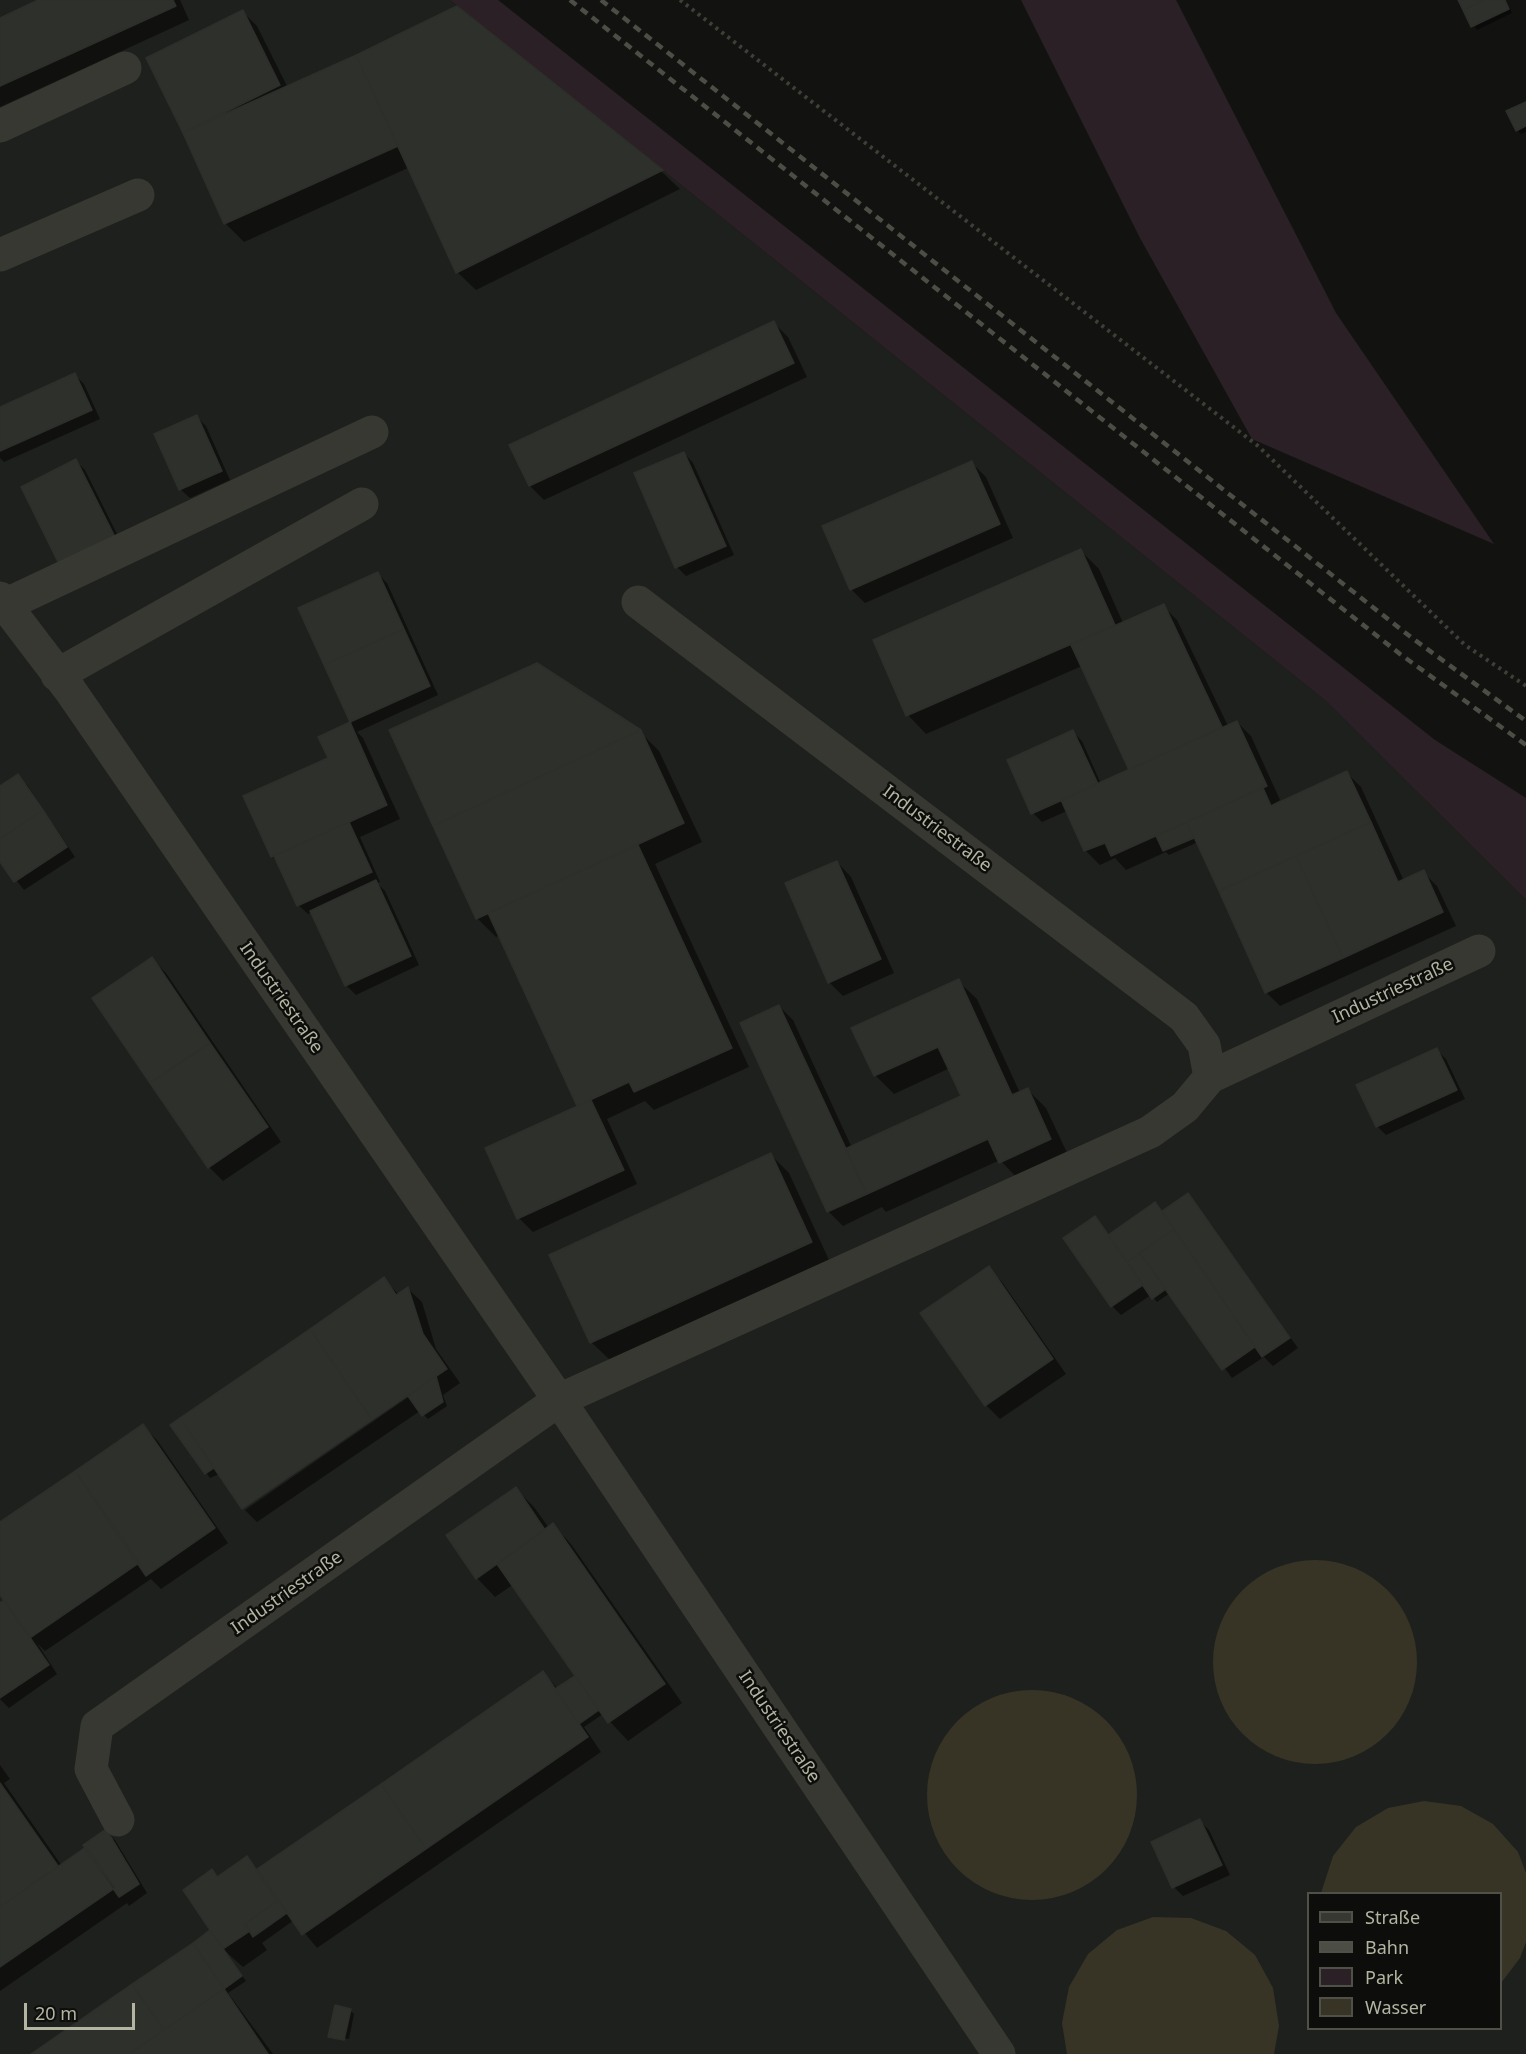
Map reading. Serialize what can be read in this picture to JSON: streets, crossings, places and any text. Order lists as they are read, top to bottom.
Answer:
{
  "streets": {
    "street": ["Industriestraße"]
  },
  "legend": [
    "Straße",
    "Bahn",
    "Park",
    "Wasser"
  ],
  "scale_bar": "20 m"
}
